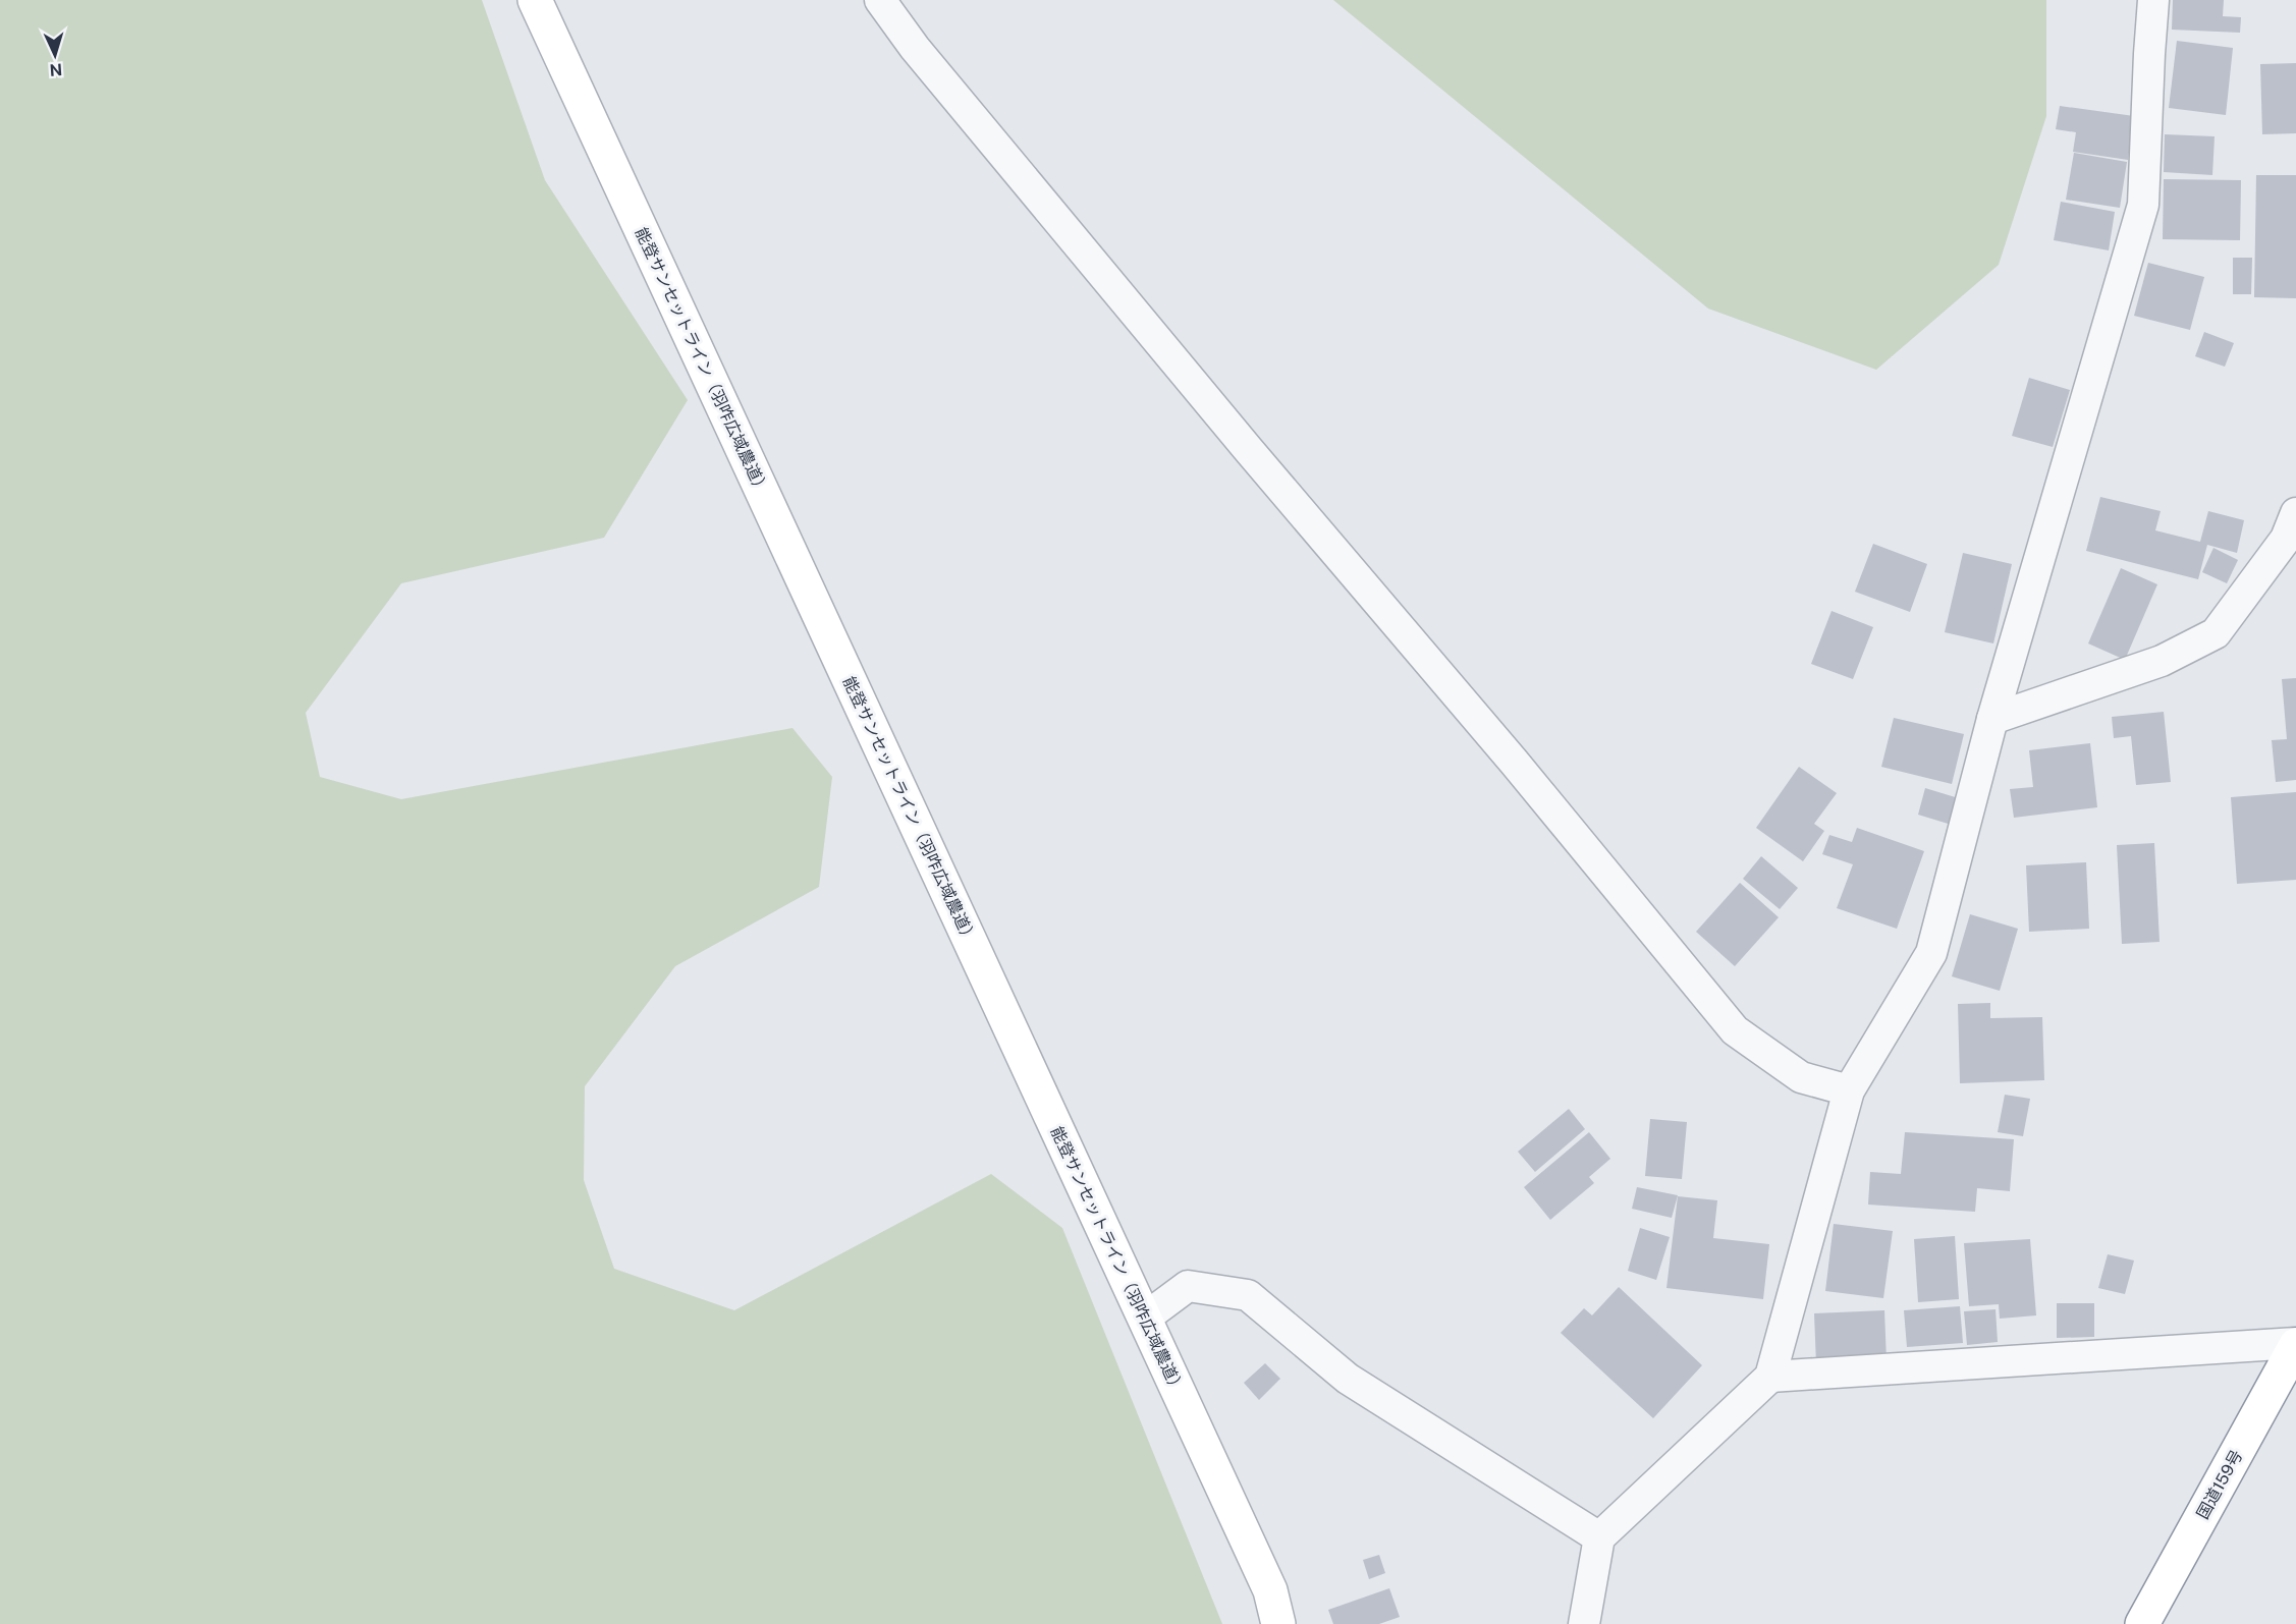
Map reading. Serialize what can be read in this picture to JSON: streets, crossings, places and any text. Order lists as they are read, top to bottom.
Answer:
{
  "streets": {
    "main road": ["能登サンセットライン（羽咋広域農道）", "国道159号"]
  },
  "north": "bottom"
}
